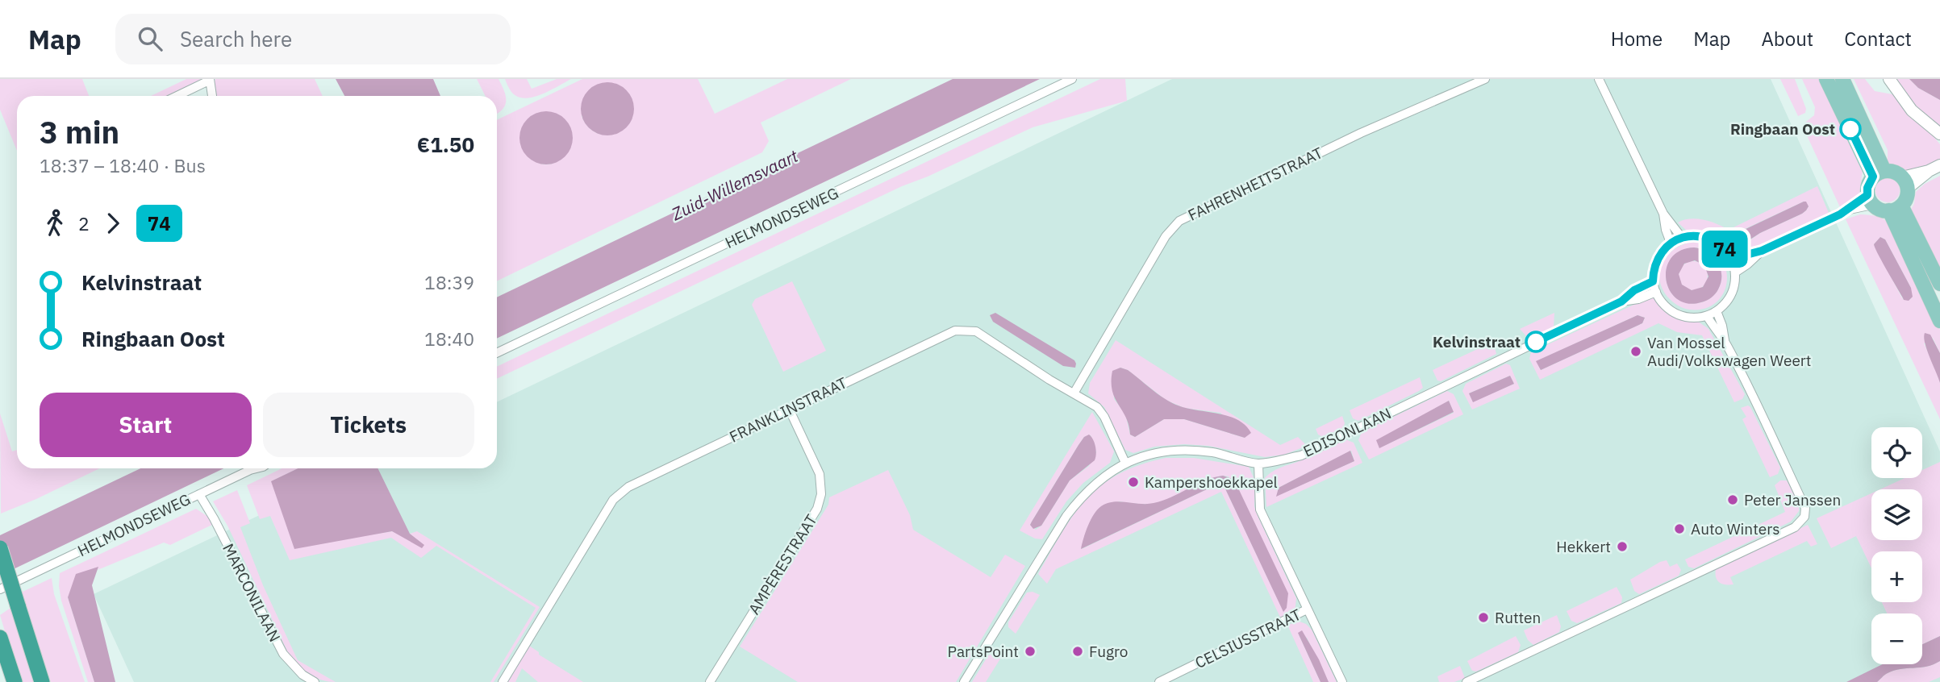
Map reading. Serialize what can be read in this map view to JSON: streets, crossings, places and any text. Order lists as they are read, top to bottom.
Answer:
{
  "streets": {
    "street": [
      "FAHRENHEITSTRAAT",
      "HELMONDSEWEG",
      "FRANKLINSTRAAT",
      "EDISONLAAN",
      "AMPÈRESTRAAT",
      "MARCONILAAN",
      "CELSIUSSTRAAT"
    ]
  },
  "crossings": [
    ["FAHRENHEITSTRAAT", "FRANKLINSTRAAT"],
    ["HELMONDSEWEG", "MARCONILAAN"],
    ["FRANKLINSTRAAT", "EDISONLAAN"],
    ["FRANKLINSTRAAT", "AMPÈRESTRAAT"],
    ["EDISONLAAN", "CELSIUSSTRAAT"]
  ],
  "water": ["Zuid-Willemsvaart"],
  "places": [
    "Ringbaan Oost",
    "Kelvinstraat",
    "Van Mossel Audi/Volkswagen Weert",
    "Kampershoekkapel",
    "Peter Janssen",
    "Auto Winters",
    "Hekkert",
    "Rutten",
    "PartsPoint",
    "Fugro"
  ],
  "lines": ["bus line 74"],
  "page": {
    "header": "Map",
    "search": "Search here",
    "nav": [
      "Home",
      "Map",
      "About",
      "Contact"
    ],
    "on_map": "74",
    "heading": ["3 min", "18:37 – 18:40 · Bus", "€1.50"],
    "legs": ["2", "74"],
    "list": [
      {
        "name": "Kelvinstraat",
        "value": "18:39"
      },
      {
        "name": "Ringbaan Oost",
        "value": "18:40"
      }
    ],
    "buttons": ["Start", "Tickets"],
    "map_buttons": ["+", "−"]
  }
}
